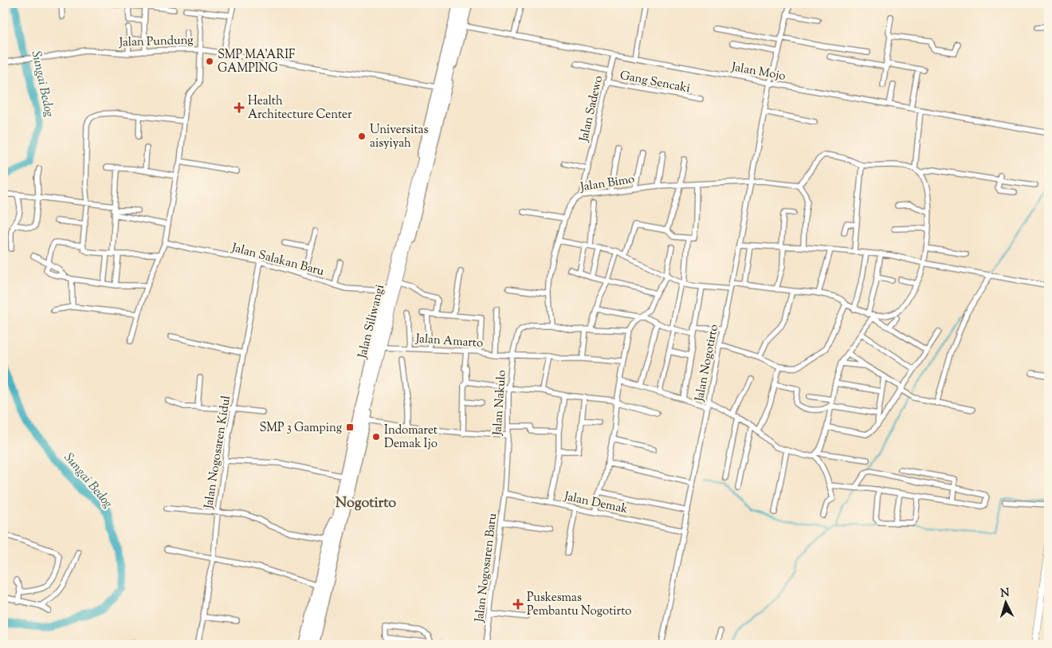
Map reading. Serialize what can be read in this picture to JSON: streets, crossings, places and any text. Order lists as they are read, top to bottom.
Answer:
{
  "streets": {
    "highway": ["Jalan Siliwangi"],
    "street": [
      "Jalan Pundung",
      "Jalan Mojo",
      "Gang Sencaki",
      "Jalan Sadewo",
      "Jalan Bimo",
      "Jalan Salakan Baru",
      "Jalan Amarto",
      "Jalan Nogotirto",
      "Jalan Nakulo",
      "Jalan Nogosaren Kidul",
      "Jalan Demak",
      "Jalan Nogosaren Baru"
    ]
  },
  "crossings": [
    ["Jalan Mojo", "Jalan Sadewo"],
    ["Jalan Mojo", "Jalan Nogotirto"],
    ["Gang Sencaki", "Jalan Sadewo"],
    ["Jalan Sadewo", "Jalan Bimo"],
    ["Jalan Bimo", "Jalan Nogotirto"],
    ["Jalan Bimo", "Jalan Nakulo"],
    ["Jalan Salakan Baru", "Jalan Nogosaren Kidul"],
    ["Jalan Amarto", "Jalan Nakulo"],
    ["Jalan Nogotirto", "Jalan Demak"],
    ["Jalan Nakulo", "Jalan Demak"],
    ["Jalan Nakulo", "Jalan Nogosaren Baru"],
    ["Jalan Demak", "Jalan Nogosaren Baru"]
  ],
  "districts": ["Nogotirto"],
  "water": ["Sungai Bedog"],
  "places": {
    "other": ["SMP MA'ARIF GAMPING", "Universitas aisyiyah", "Indomaret Demak Ijo"],
    "health": ["Health Architecture Center", "Puskesmas Pembantu Nogotirto"],
    "transit": ["SMP 3 Gamping"]
  },
  "north": "top"
}
